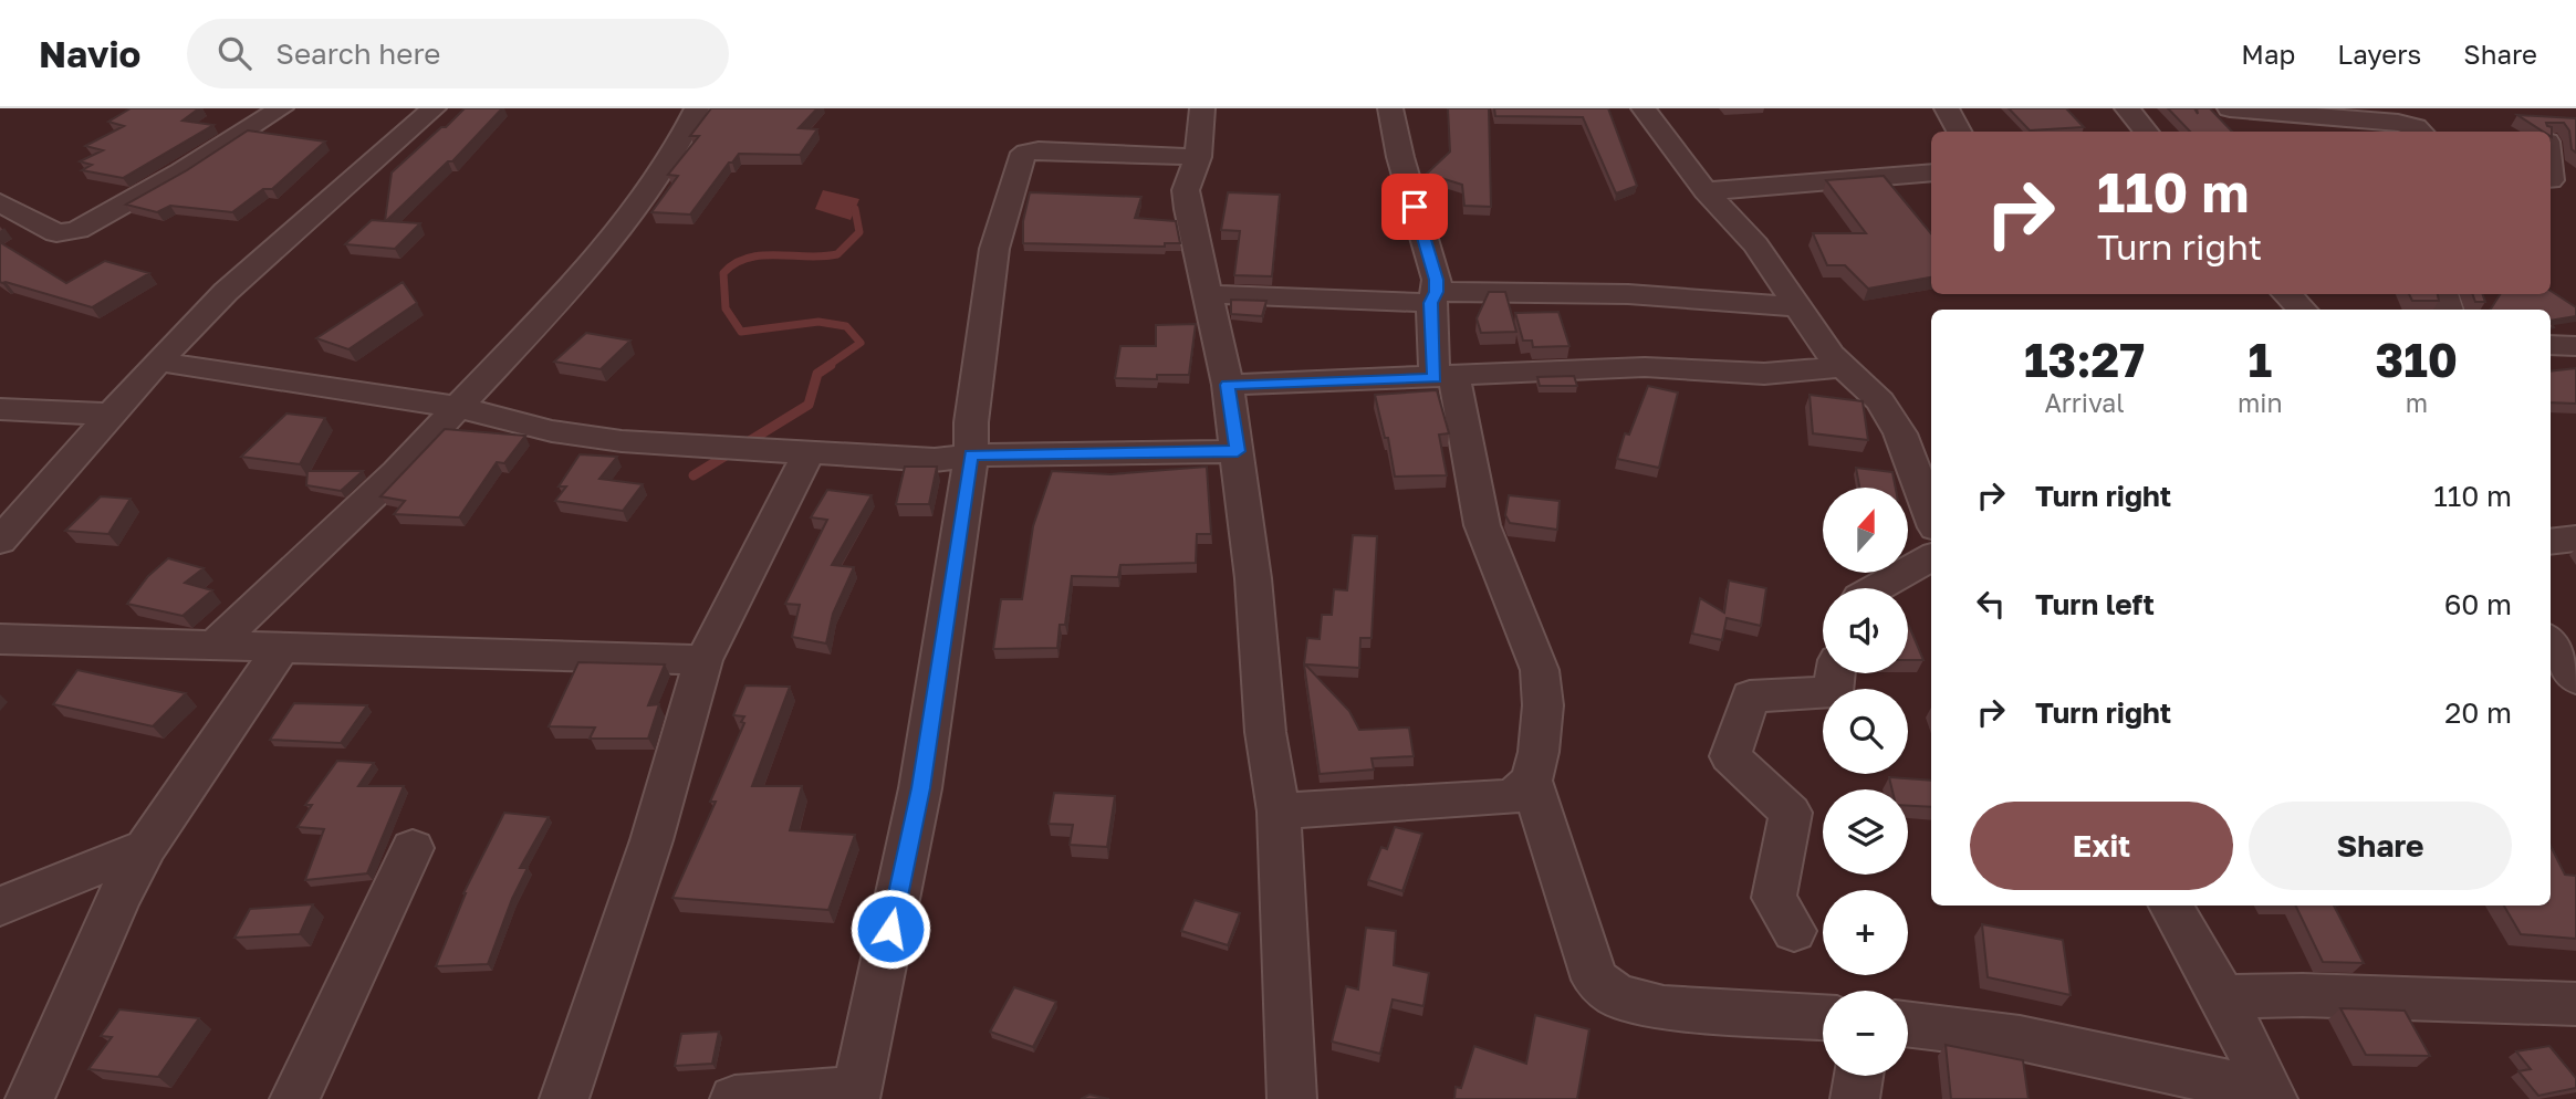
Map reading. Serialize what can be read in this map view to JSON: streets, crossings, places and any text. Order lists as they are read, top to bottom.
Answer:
{
  "north": "top",
  "page": {
    "header": "Navio",
    "search": "Search here",
    "nav": ["Map", "Layers", "Share"],
    "turn": ["110 m", "Turn right"],
    "eta": [
      "13:27",
      "Arrival",
      "1",
      "min",
      "310",
      "m"
    ],
    "list": [
      {
        "name": "Turn right",
        "value": "110 m"
      },
      {
        "name": "Turn left",
        "value": "60 m"
      },
      {
        "name": "Turn right",
        "value": "20 m"
      }
    ],
    "map_buttons": ["+", "−"],
    "buttons": ["Exit", "Share"]
  }
}
